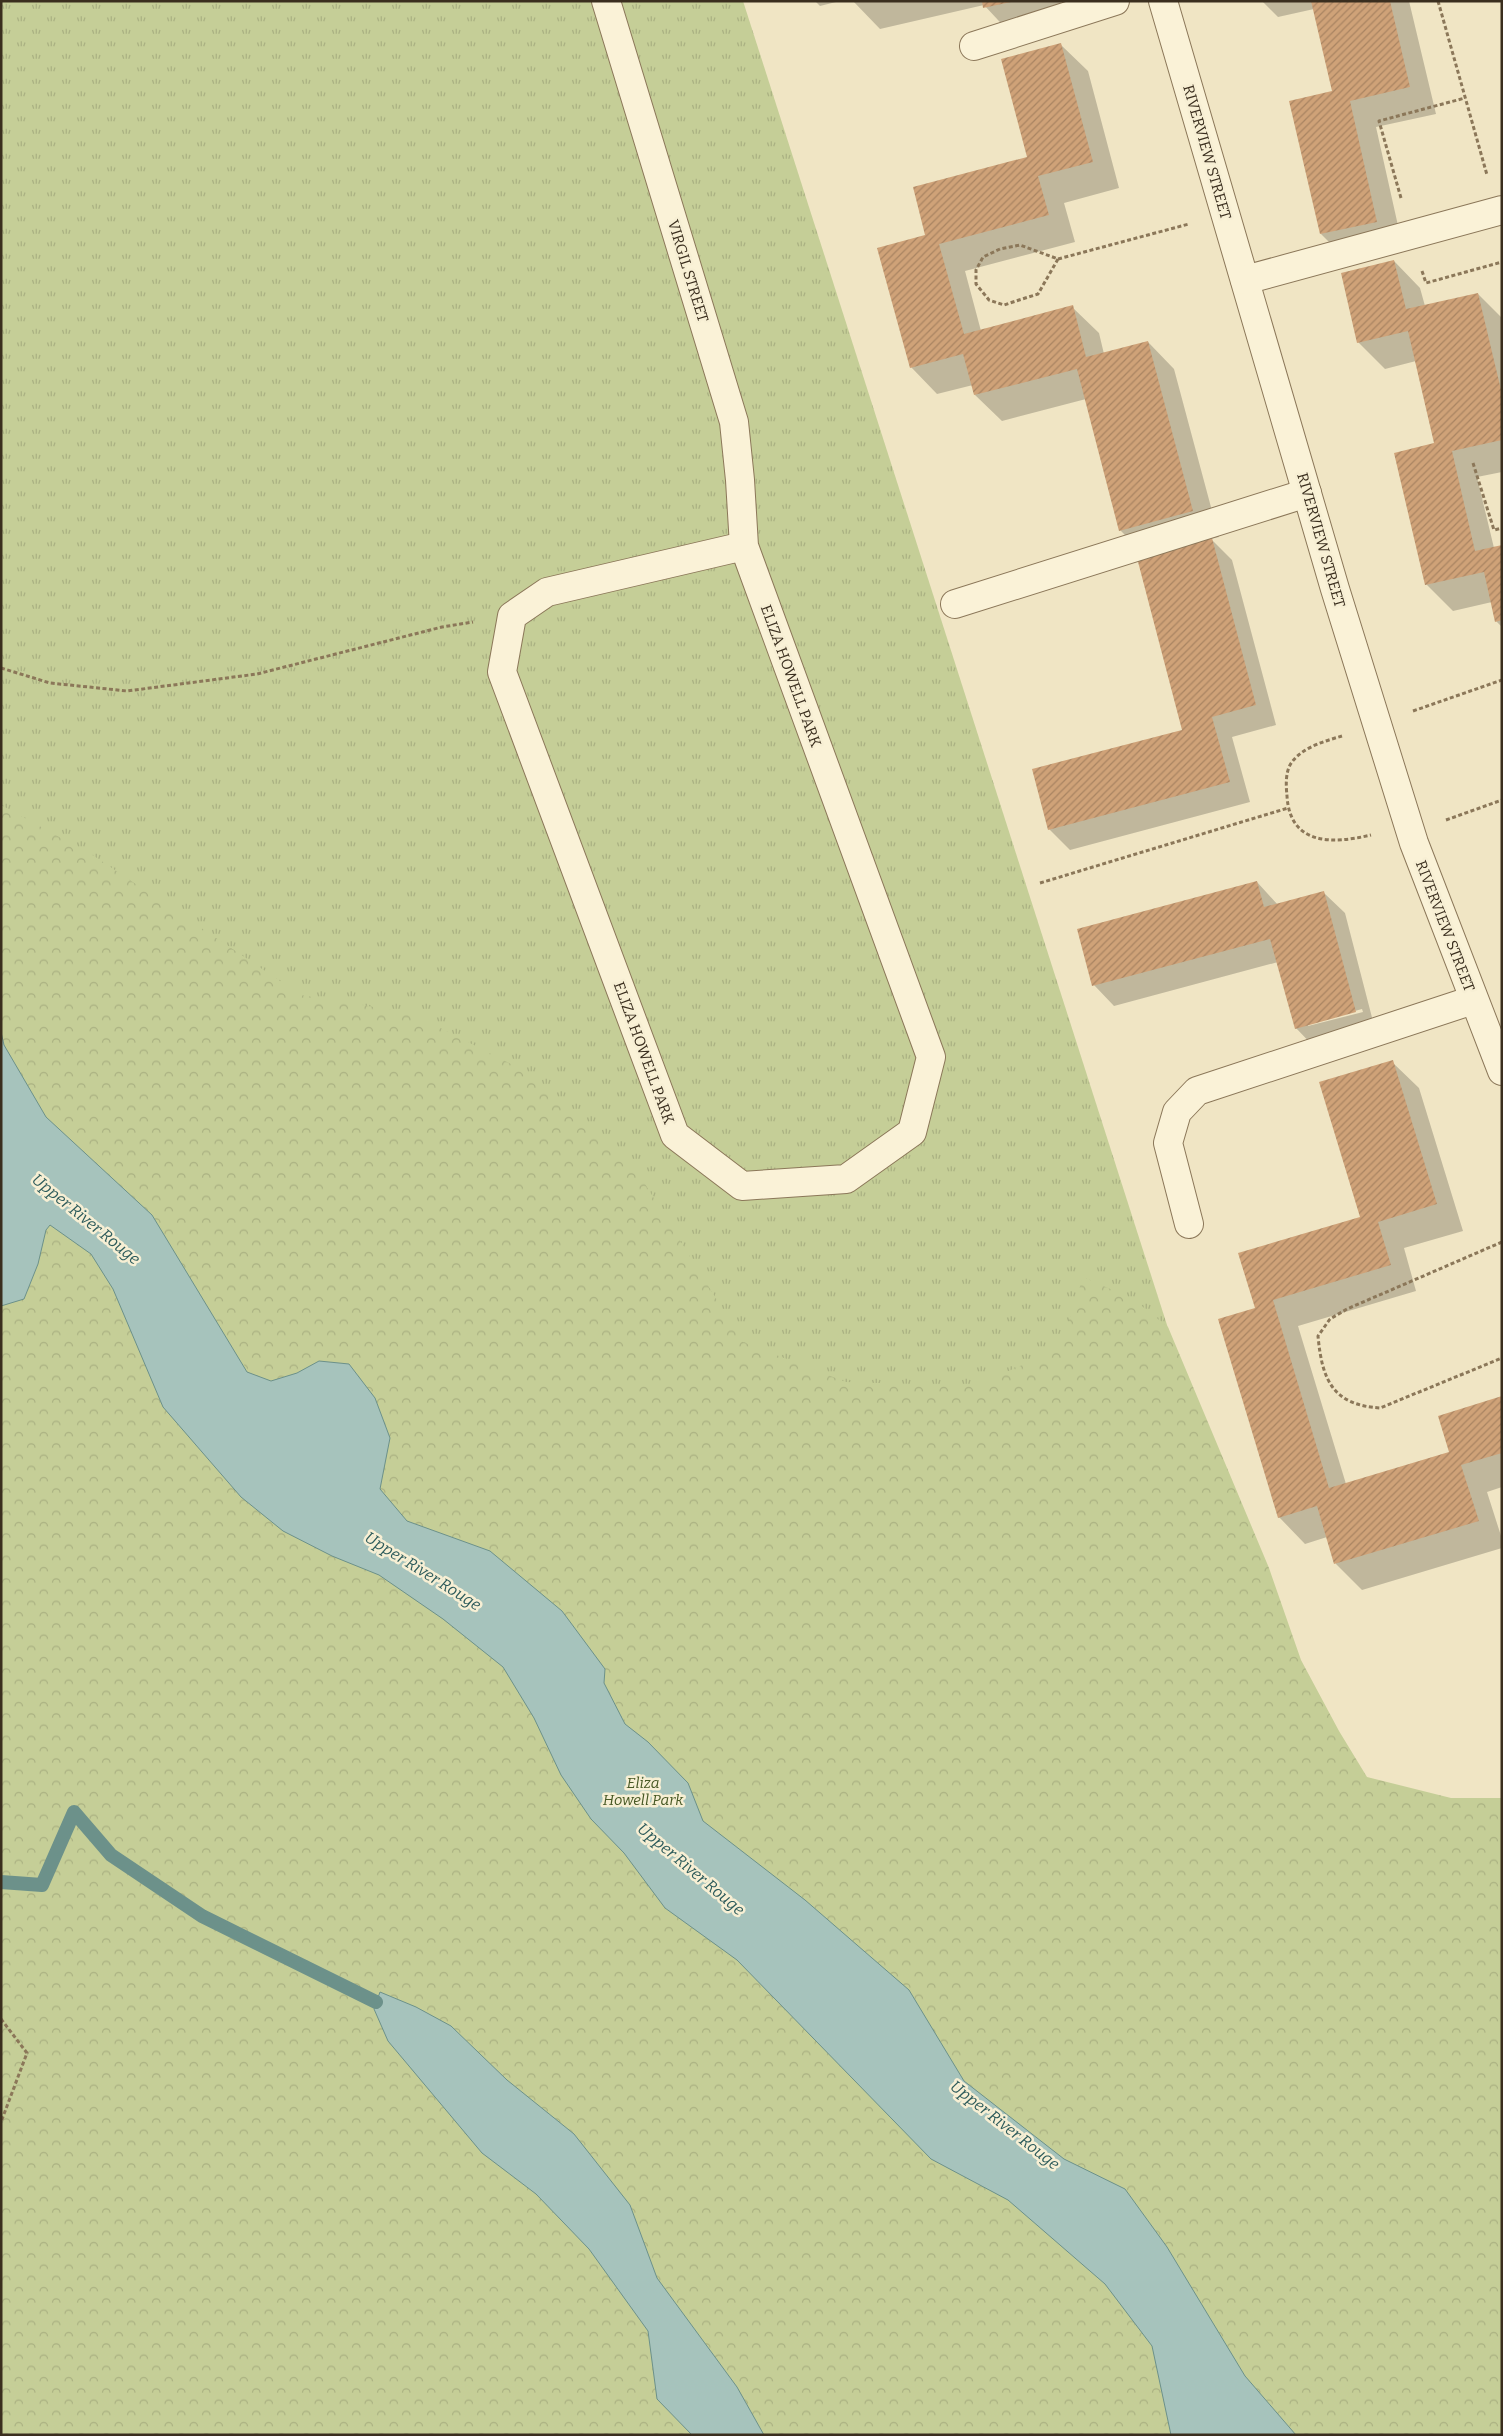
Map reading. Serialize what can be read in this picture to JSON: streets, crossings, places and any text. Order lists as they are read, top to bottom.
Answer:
{
  "streets": {
    "street": ["RIVERVIEW STREET", "VIRGIL STREET", "ELIZA HOWELL PARK"]
  },
  "crossings": [
    ["VIRGIL STREET", "ELIZA HOWELL PARK"]
  ],
  "water": ["Upper River Rouge"],
  "parks": ["Eliza Howell Park"]
}
